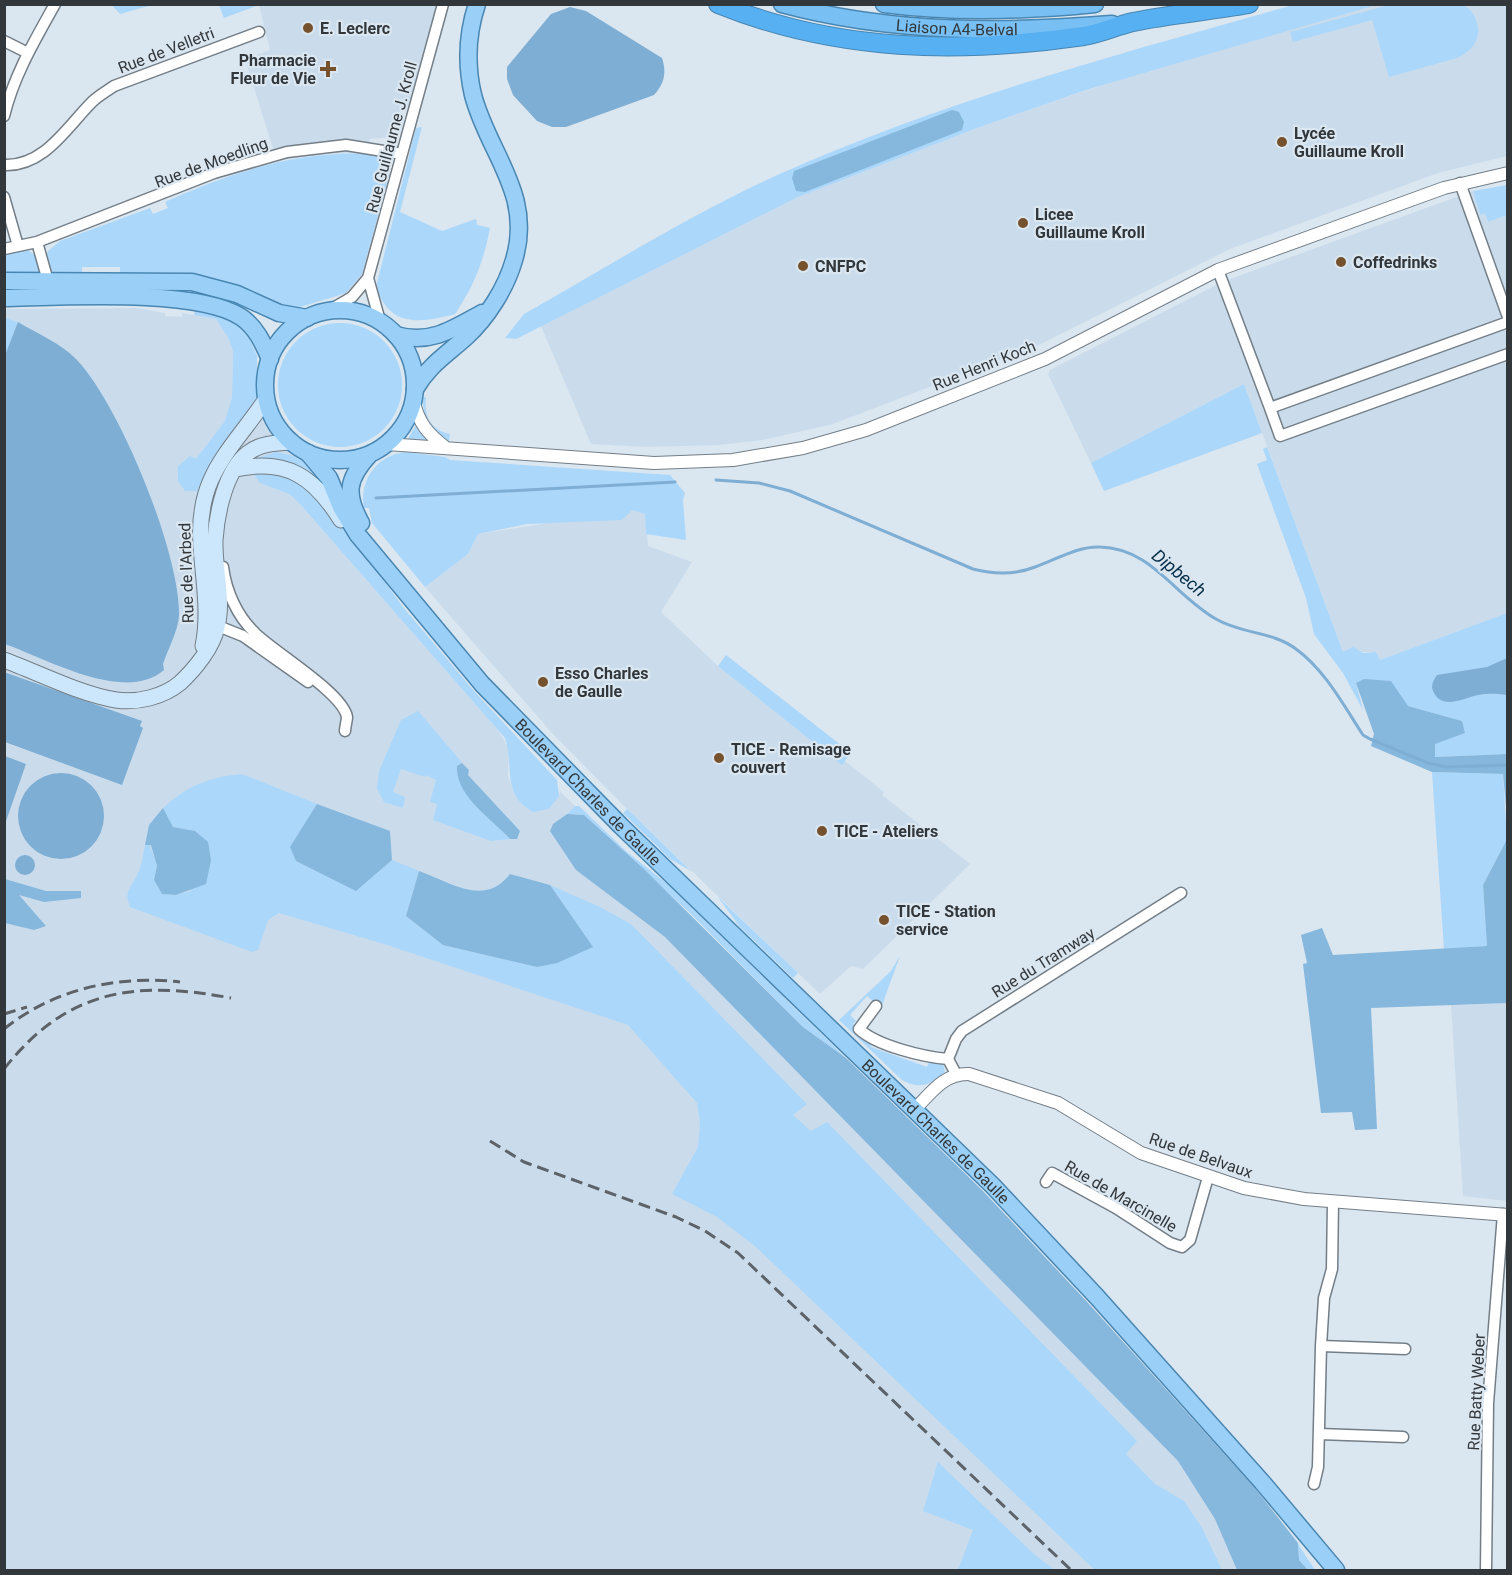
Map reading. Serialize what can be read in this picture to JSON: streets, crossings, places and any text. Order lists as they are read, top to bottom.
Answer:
{
  "streets": {
    "highway": ["Liaison A4-Belval"],
    "main road": ["Rue de l'Arbed", "Boulevard Charles de Gaulle"],
    "street": [
      "Rue de Velletri",
      "Rue Guillaume J. Kroll",
      "Rue de Moedling",
      "Rue Henri Koch",
      "Rue du Tramway",
      "Rue de Belvaux",
      "Rue de Marcinelle",
      "Rue Batty Weber"
    ]
  },
  "crossings": [
    ["Rue Guillaume J. Kroll", "Rue de Moedling"],
    ["Rue Guillaume J. Kroll", "Rue Henri Koch"],
    ["Rue Guillaume J. Kroll", "Rue de l'Arbed"],
    ["Rue Guillaume J. Kroll", "Boulevard Charles de Gaulle"],
    ["Rue Henri Koch", "Rue de l'Arbed"],
    ["Rue Henri Koch", "Boulevard Charles de Gaulle"],
    ["Rue de l'Arbed", "Boulevard Charles de Gaulle"],
    ["Rue de Belvaux", "Rue de Marcinelle"],
    ["Rue de Belvaux", "Rue Batty Weber"]
  ],
  "water": ["Dipbech"],
  "places": {
    "other": [
      "E. Leclerc",
      "Lycée Guillaume Kroll",
      "Licee Guillaume Kroll",
      "Coffedrinks",
      "CNFPC",
      "Esso Charles de Gaulle",
      "TICE - Remisage couvert",
      "TICE - Ateliers",
      "TICE - Station service"
    ],
    "health": ["Pharmacie Fleur de Vie"]
  }
}
